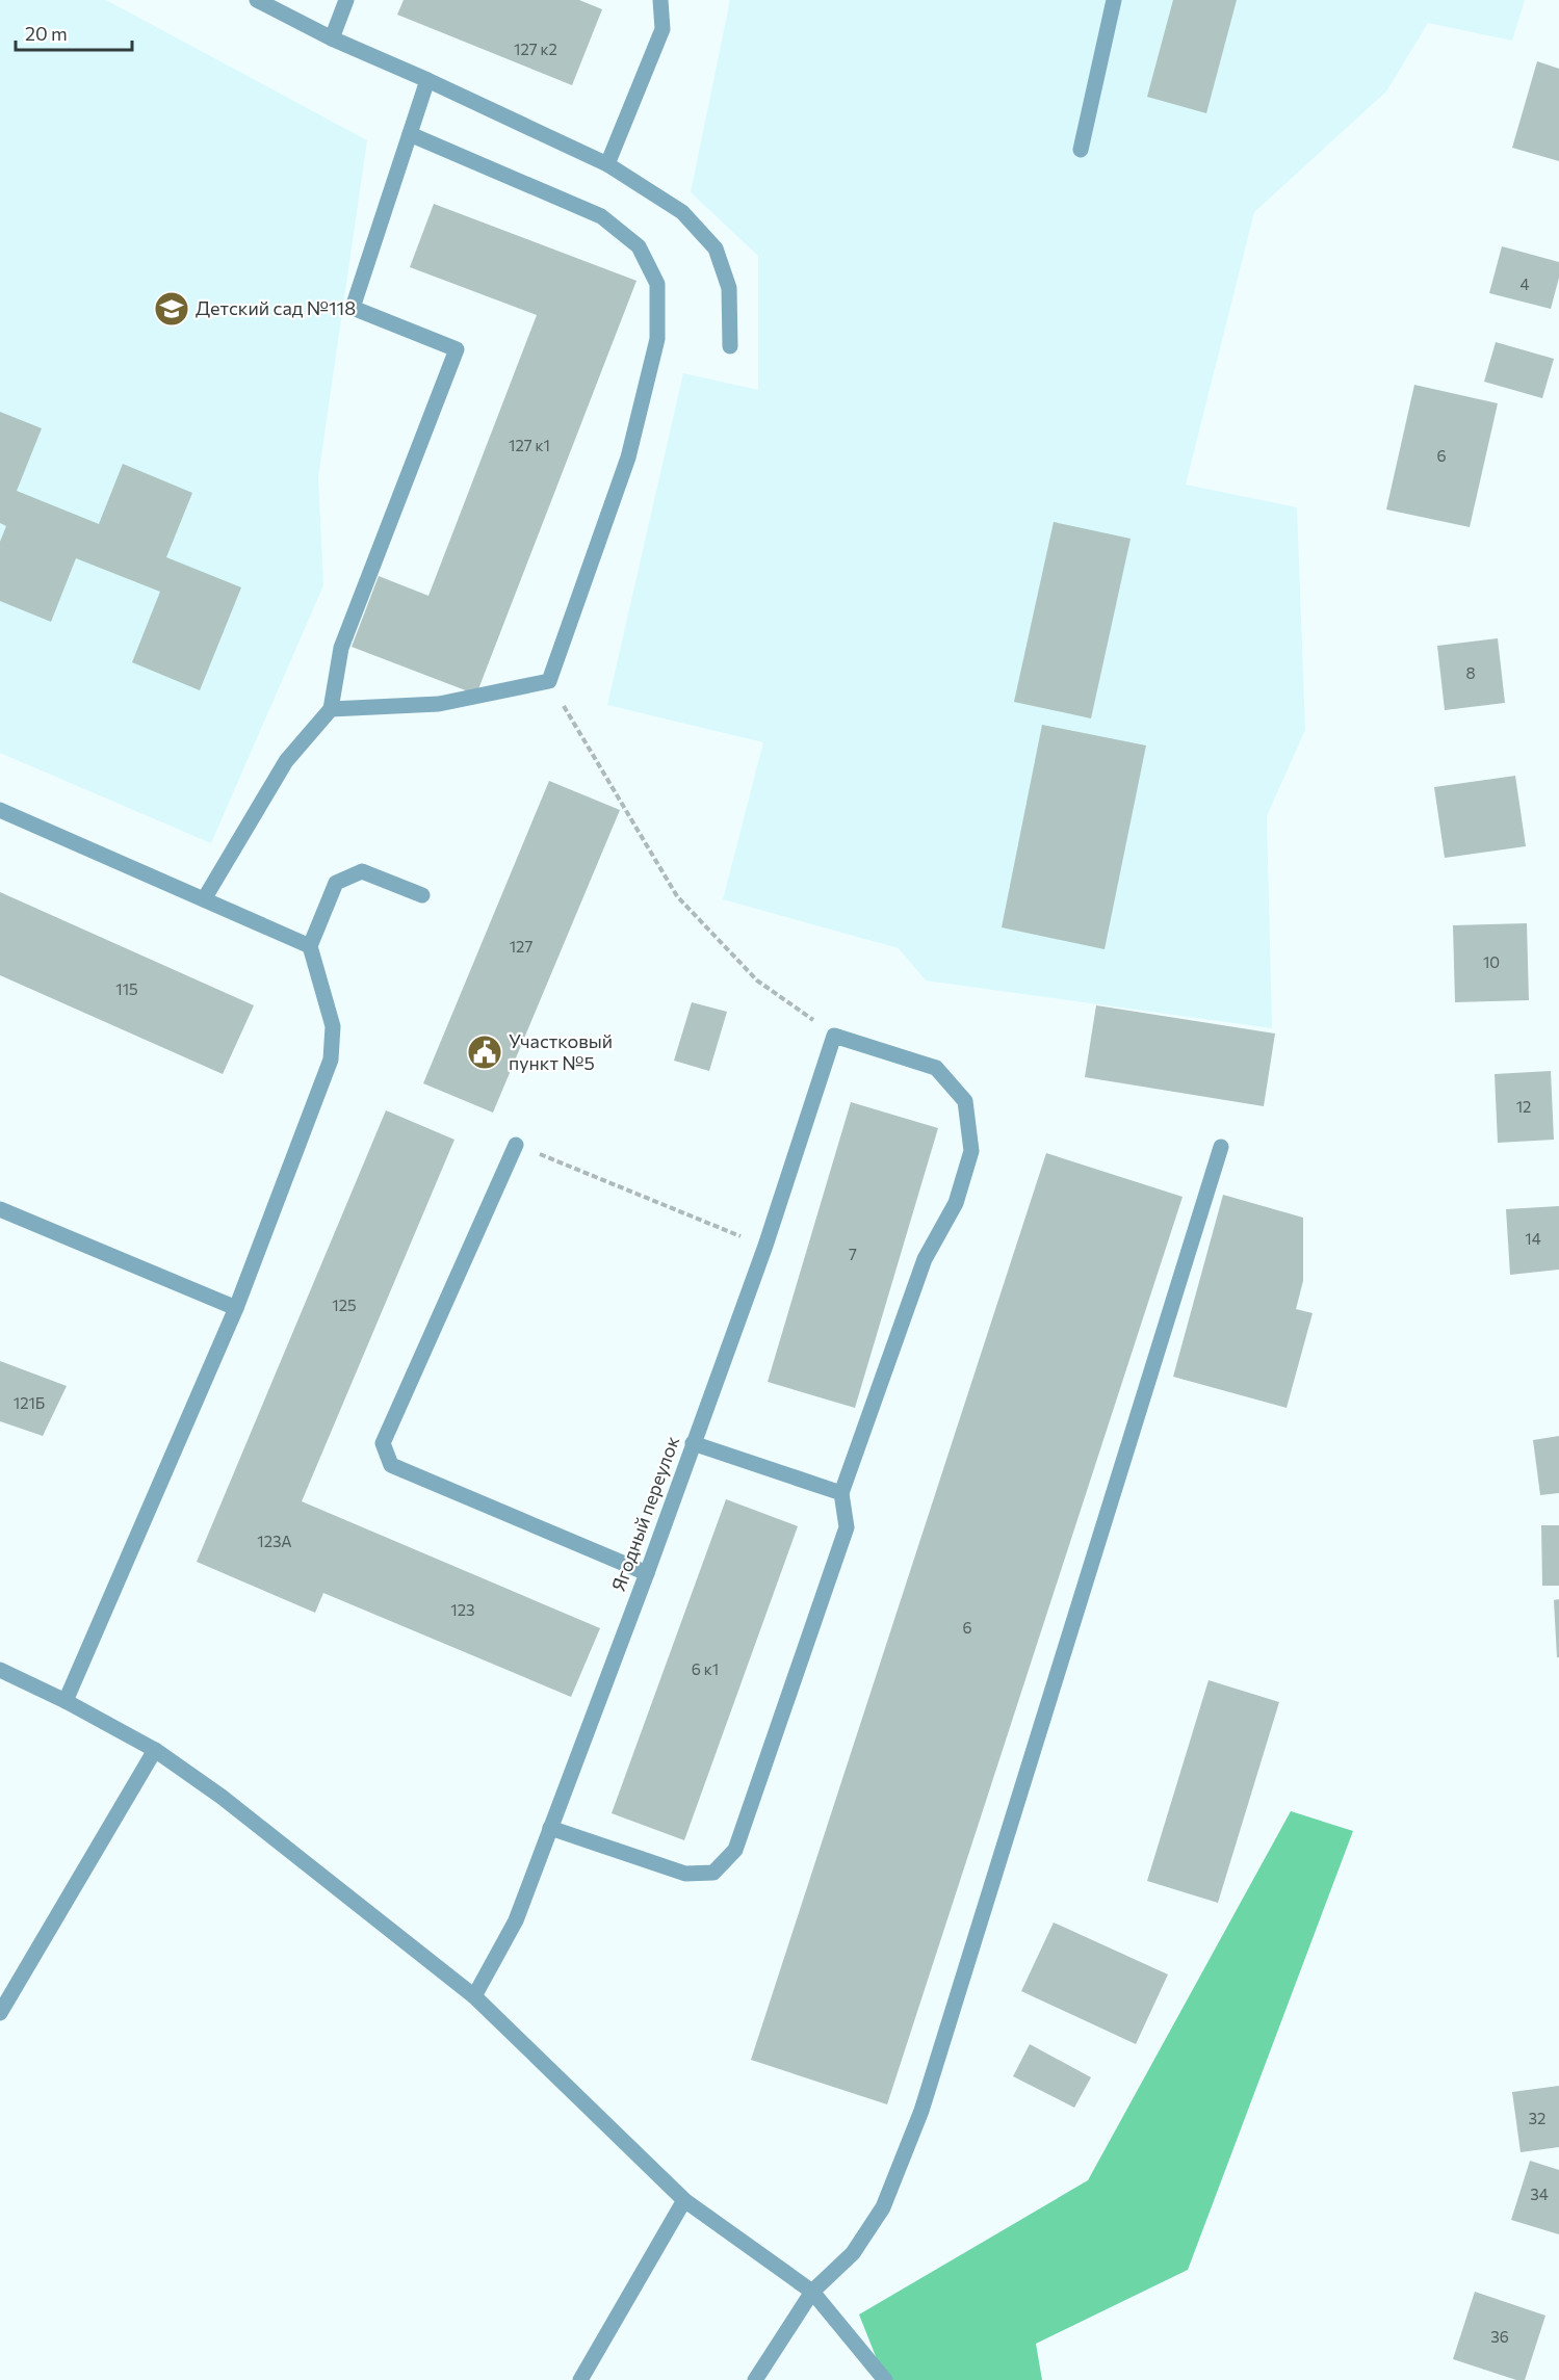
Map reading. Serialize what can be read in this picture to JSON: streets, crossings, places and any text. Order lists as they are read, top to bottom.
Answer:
{
  "streets": {
    "street": ["Ягодный переулок"]
  },
  "places": {
    "school or university": ["Детский сад №118"],
    "public building": ["Участковый пункт №5"]
  },
  "house_numbers": [
    "127 к2",
    "4",
    "127 к1",
    "6",
    "8",
    "127",
    "10",
    "115",
    "12",
    "14",
    "7",
    "125",
    "121Б",
    "123А",
    "123",
    "6",
    "6 к1",
    "32",
    "34",
    "36"
  ],
  "scale_bar": "20 m"
}
